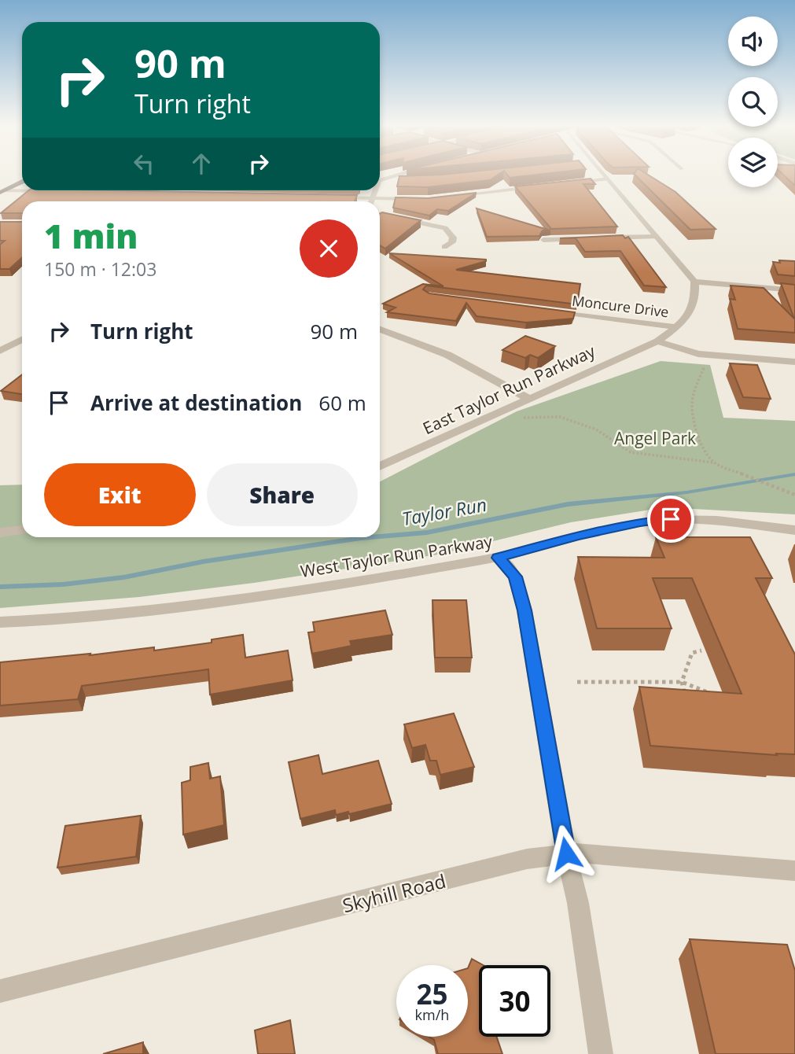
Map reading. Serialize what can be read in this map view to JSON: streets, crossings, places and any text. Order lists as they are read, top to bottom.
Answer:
{
  "streets": {
    "street": [
      "Moncure Drive",
      "East Taylor Run Parkway",
      "West Taylor Run Parkway",
      "Skyhill Road"
    ]
  },
  "crossings": [
    ["Moncure Drive", "East Taylor Run Parkway"]
  ],
  "water": ["Taylor Run"],
  "parks": ["Angel Park"],
  "page": {
    "turn": ["90 m", "Turn right"],
    "heading": ["1 min", "150 m · 12:03"],
    "list": [
      {
        "name": "Turn right",
        "value": "90 m"
      },
      {
        "name": "Arrive at destination",
        "value": "60 m"
      }
    ],
    "buttons": ["Exit", "Share"],
    "speed": "25 km/h",
    "limit": "30"
  }
}
